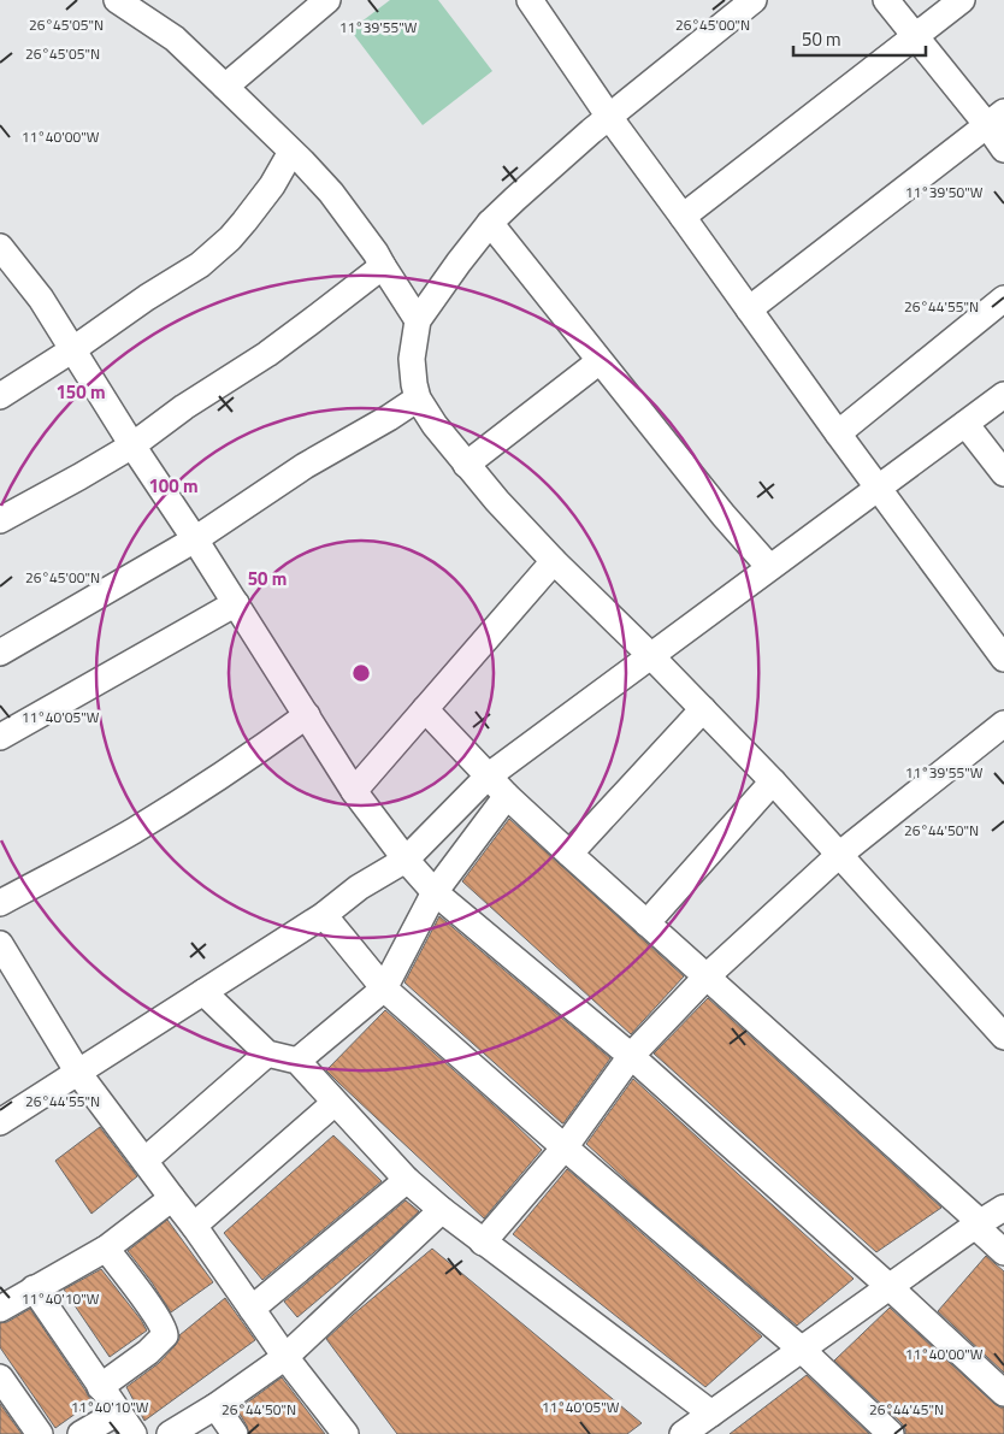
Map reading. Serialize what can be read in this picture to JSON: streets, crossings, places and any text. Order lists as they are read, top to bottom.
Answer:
{
  "scale_bar": "50 m",
  "coordinates": [
    "26°45'05\"N",
    "26°45'00\"N",
    "11°39'55\"W",
    "11°40'00\"W",
    "11°39'50\"W",
    "26°44'55\"N",
    "11°40'05\"W",
    "26°44'50\"N",
    "11°40'10\"W",
    "26°44'45\"N"
  ],
  "rings": ["150 m", "100 m", "50 m"]
}
